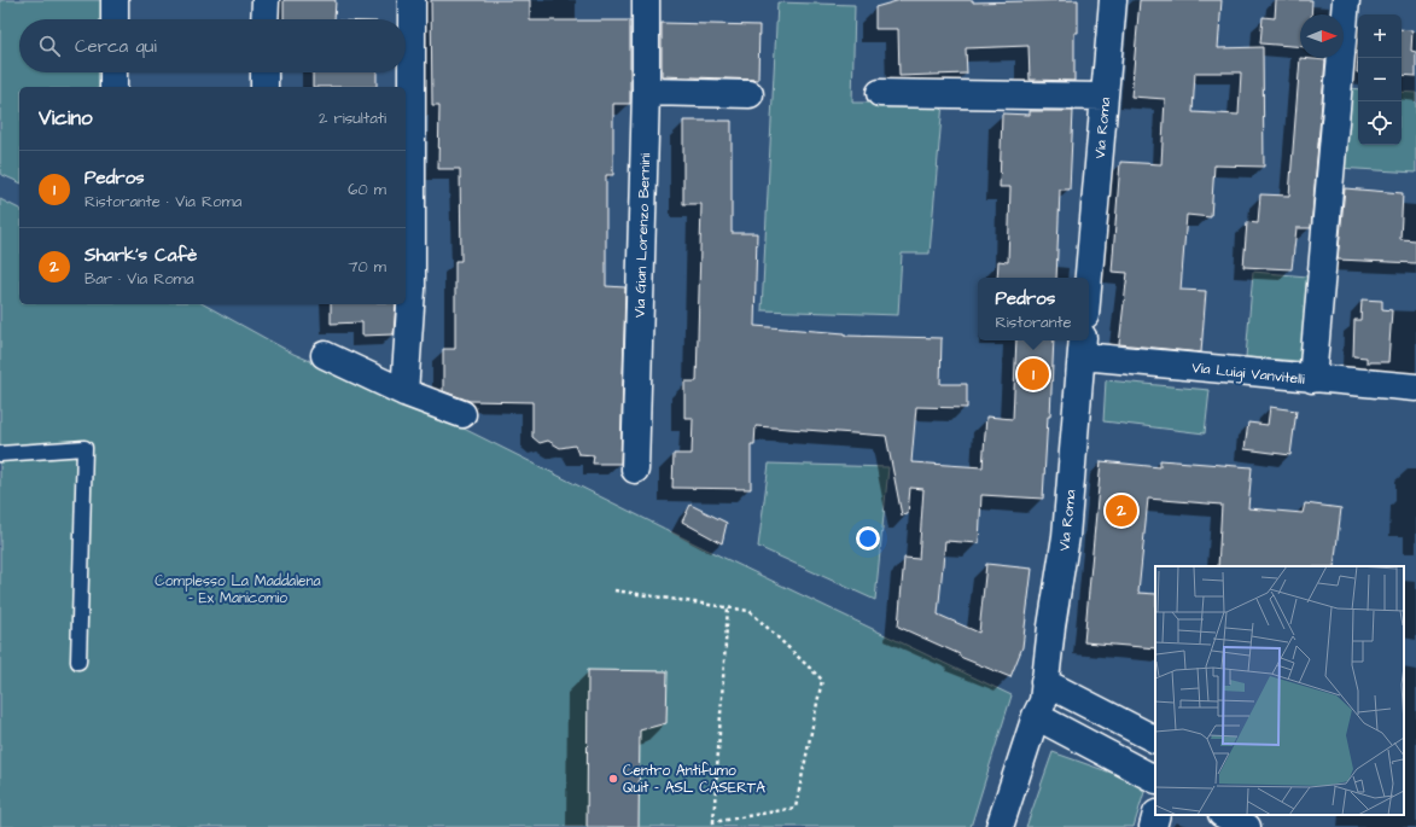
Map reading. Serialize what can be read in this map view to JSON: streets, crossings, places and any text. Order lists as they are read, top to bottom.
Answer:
{
  "streets": {
    "street": ["Via Roma", "Via Gian Lorenzo Bernini", "Via Luigi Vanvitelli"]
  },
  "crossings": [
    ["Via Roma", "Via Luigi Vanvitelli"]
  ],
  "parks": ["Complesso La Maddalena - Ex Manicomio"],
  "places": ["Centro Antifumo Quit - ASL CASERTA"],
  "north": "right",
  "page": {
    "map_buttons": ["+", "−"],
    "search": "Cerca qui",
    "heading": ["Vicino", "2 risultati"],
    "list": [
      {
        "mark": "1",
        "name": "Pedros",
        "note": "Ristorante · Via Roma",
        "value": "60 m"
      },
      {
        "mark": "2",
        "name": "Shark's Cafè",
        "note": "Bar · Via Roma",
        "value": "70 m"
      }
    ],
    "popup": ["Pedros", "Ristorante"],
    "pins": ["1", "2"]
  }
}
